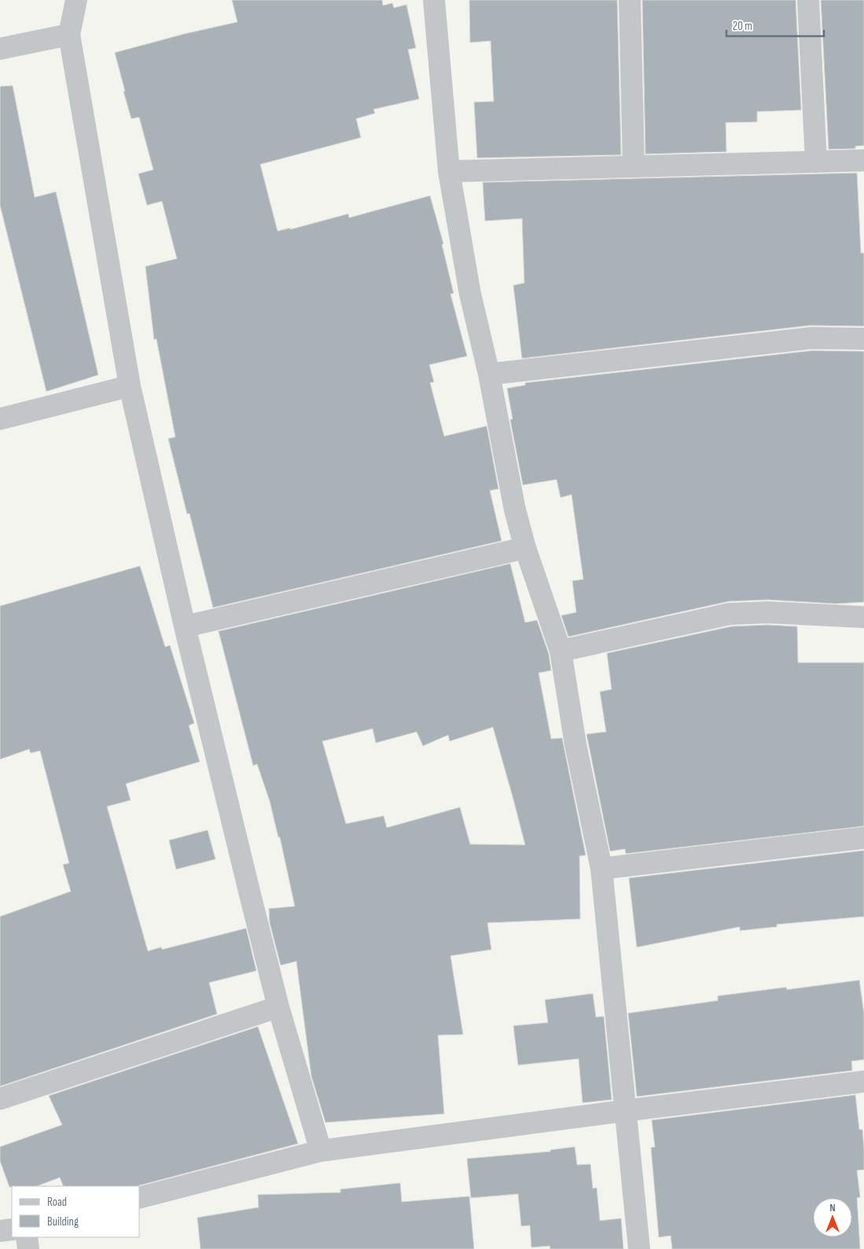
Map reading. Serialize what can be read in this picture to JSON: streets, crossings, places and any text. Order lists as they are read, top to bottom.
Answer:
{
  "legend": ["Road", "Building"],
  "scale_bar": "20 m",
  "north": "top"
}
